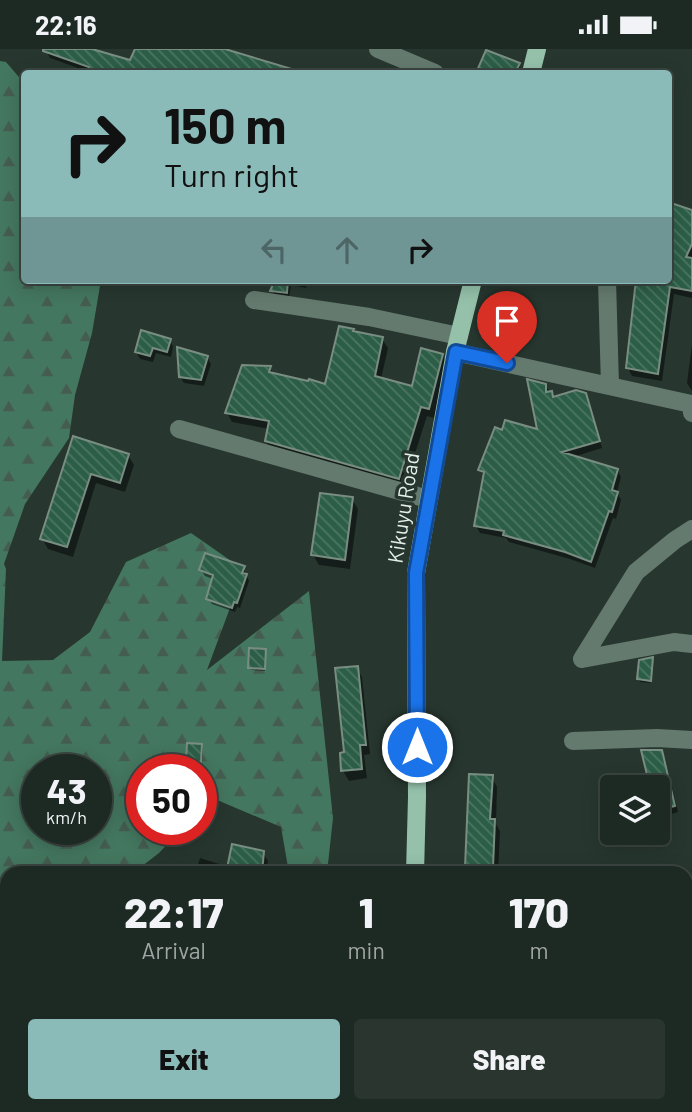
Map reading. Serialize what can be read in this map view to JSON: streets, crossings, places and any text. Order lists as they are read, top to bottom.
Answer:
{
  "streets": {
    "main road": ["Kikuyu Road"]
  },
  "page": {
    "status": "22:16",
    "turn": ["150 m", "Turn right"],
    "speed": "43 km/h",
    "limit": "50",
    "eta": [
      "22:17",
      "Arrival",
      "1",
      "min",
      "170",
      "m"
    ],
    "buttons": ["Exit", "Share"]
  }
}
